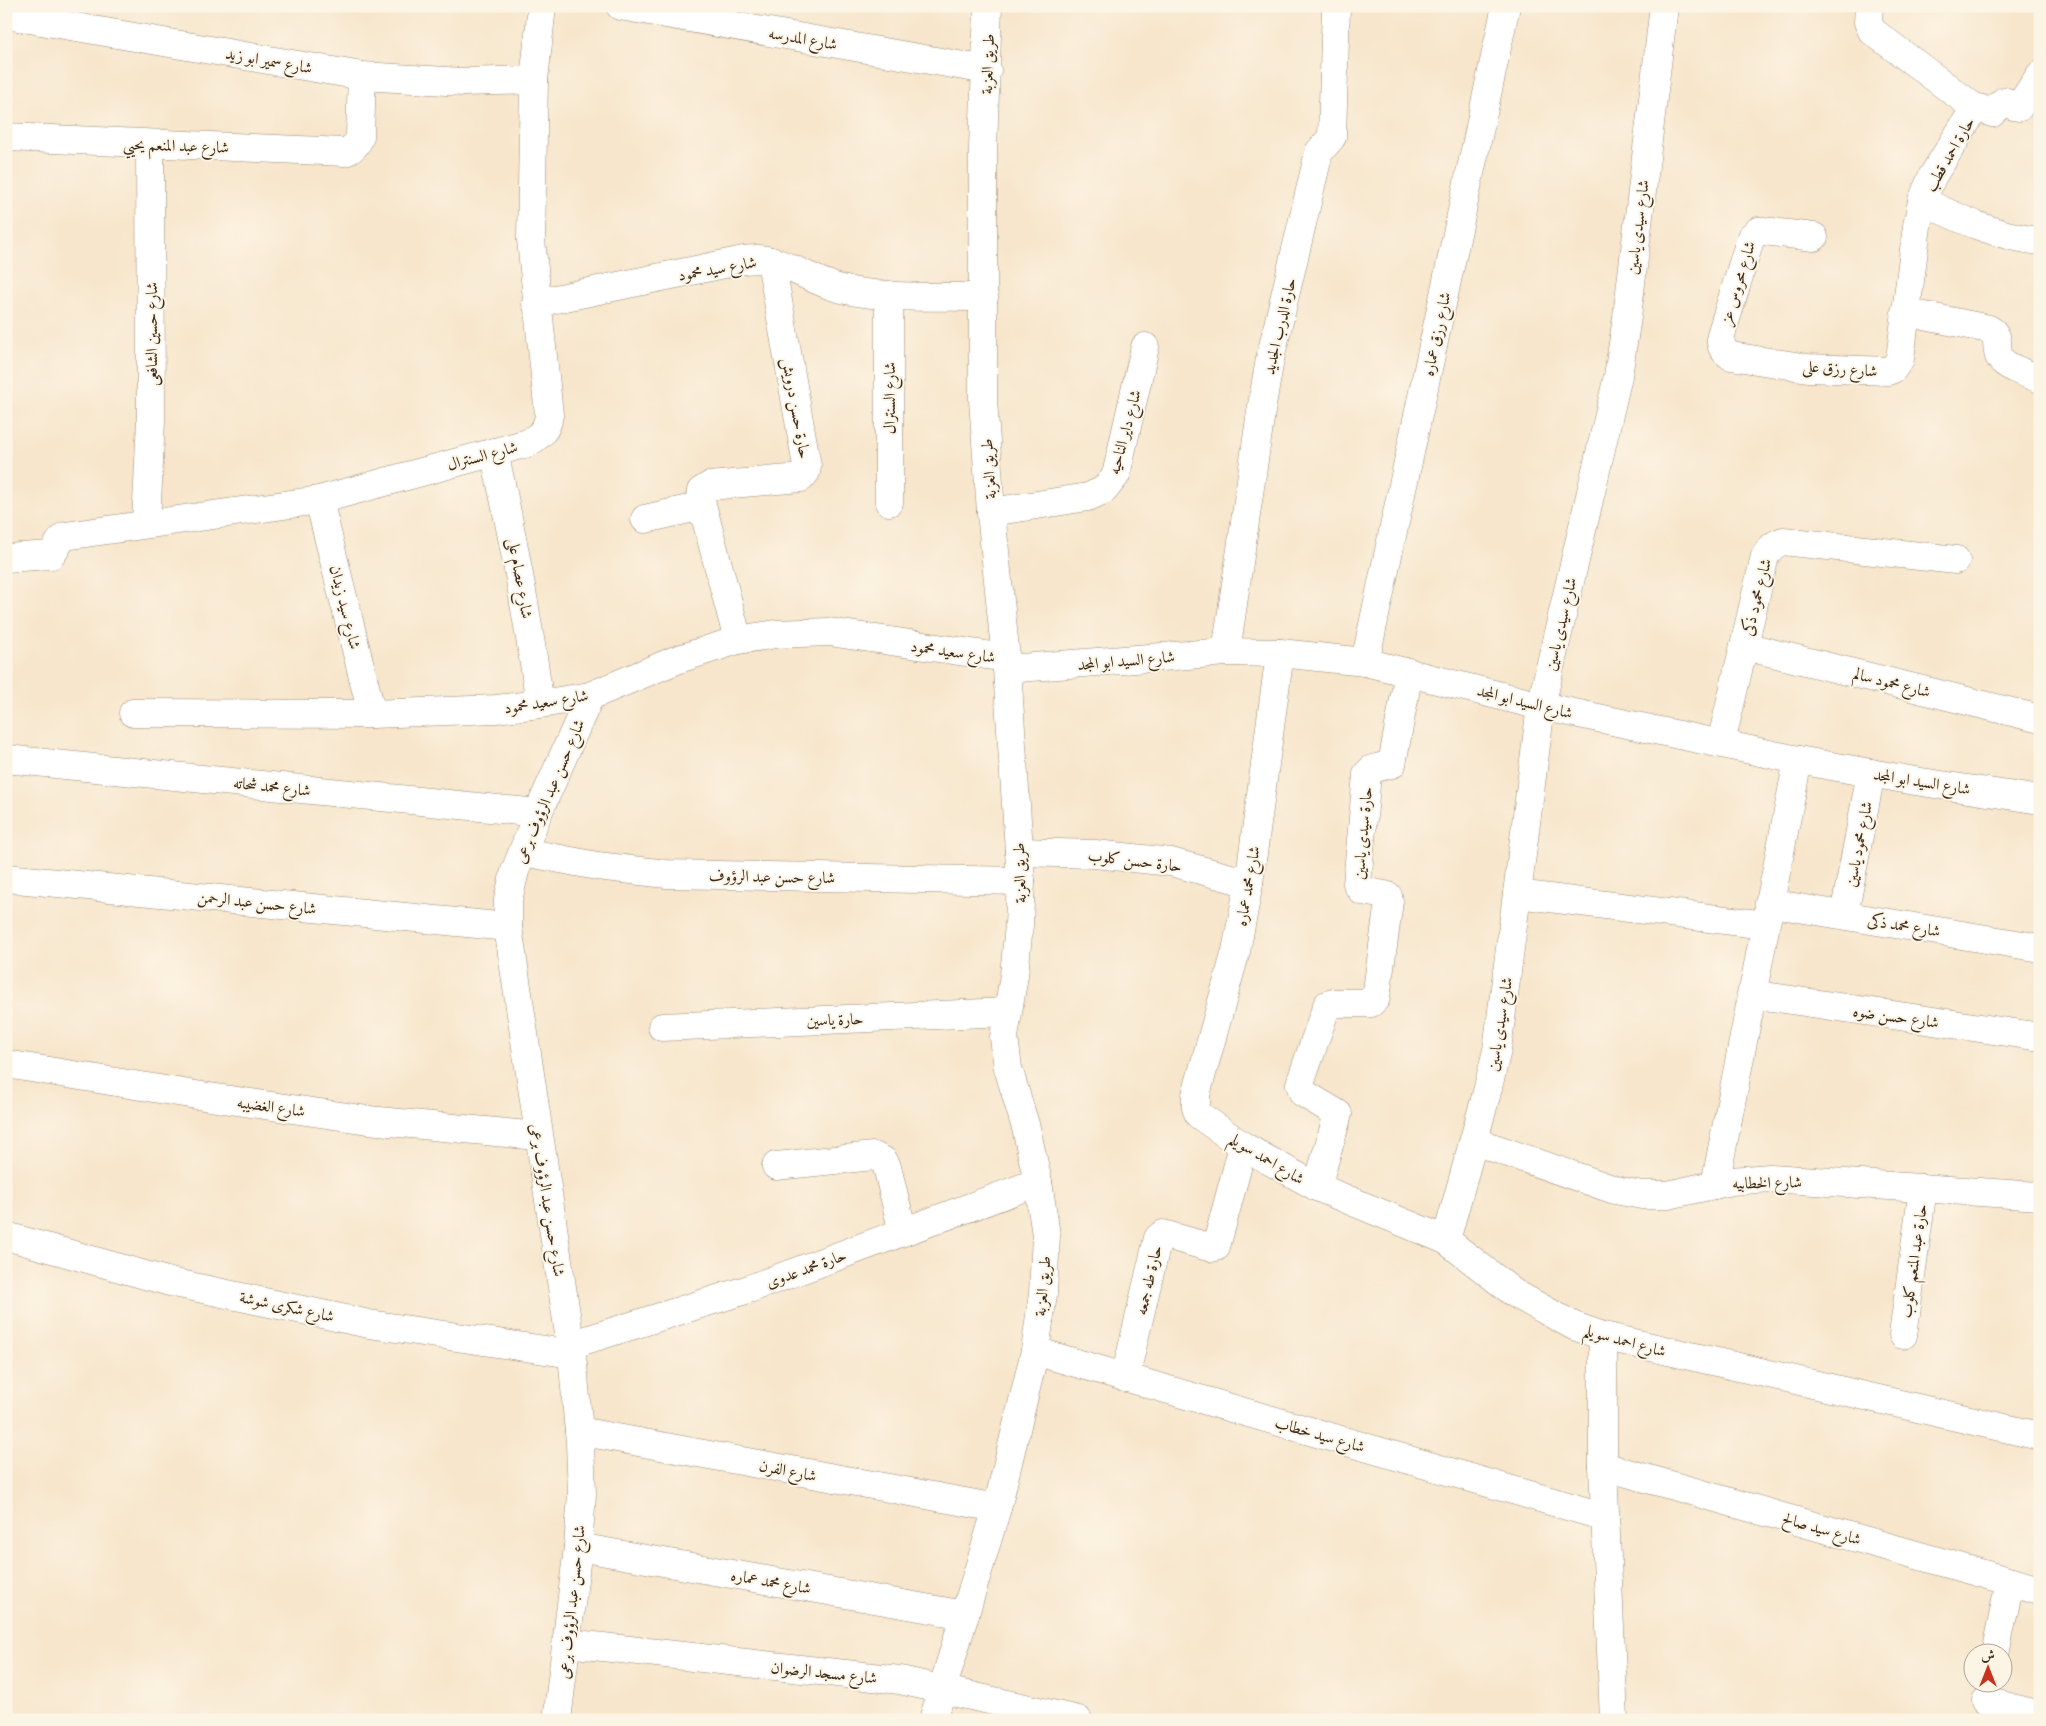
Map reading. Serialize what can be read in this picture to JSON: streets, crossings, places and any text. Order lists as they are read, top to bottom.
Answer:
{
  "streets": {
    "street": [
      "شارع المدرسه",
      "شارع سمير ابو زيد",
      "طريق العزبة",
      "شارع عبد المنعم يحيي",
      "حارة احمد قطب",
      "شارع سيدى ياسين",
      "شارع سيد محمود",
      "شارع محروس عز",
      "حارة الدرب الجديد",
      "شارع حسين الشافعى",
      "شارع رزق عماره",
      "شارع رزق على",
      "شارع السنترال",
      "حارة حسن درويش",
      "شارع داير الناحيه",
      "شارع عصام على",
      "شارع محمود ذكى",
      "شارع سيد زيدان",
      "شارع سعيد محمود",
      "شارع السيد ابو المجد",
      "شارع محمود سالم",
      "شارع محمد شحاته",
      "شارع حسن عبد الرؤوف برعى",
      "حارة سيدى ياسين",
      "شارع محمود ياسين",
      "حارة حسن كلوب",
      "شارع حسن عبد الرؤوف",
      "شارع محمد عماره",
      "شارع حسن عبد الرحمن",
      "شارع محمد ذكى",
      "شارع حسن ضوه",
      "حارة ياسين",
      "شارع الغضيبه",
      "شارع احمد سويلم",
      "شارع الخطابيه",
      "حارة عبد المنعم كلوب",
      "حارة محمد عدوى",
      "حارة طه جمعه",
      "شارع شكرى شوشة",
      "شارع سيد خطاب",
      "شارع الفرن",
      "شارع سيد صالح",
      "شارع مسجد الرضوان"
    ]
  },
  "crossings": [
    ["شارع المدرسه", "طريق العزبة"],
    ["شارع سمير ابو زيد", "شارع عبد المنعم يحيي"],
    ["شارع سمير ابو زيد", "شارع السنترال"],
    ["طريق العزبة", "شارع سيد محمود"],
    ["طريق العزبة", "شارع داير الناحيه"],
    ["طريق العزبة", "شارع سعيد محمود"],
    ["طريق العزبة", "شارع السيد ابو المجد"],
    ["طريق العزبة", "حارة حسن كلوب"],
    ["طريق العزبة", "شارع حسن عبد الرؤوف"],
    ["طريق العزبة", "شارع محمد عماره"],
    ["طريق العزبة", "حارة ياسين"],
    ["طريق العزبة", "حارة محمد عدوى"],
    ["طريق العزبة", "شارع سيد خطاب"],
    ["طريق العزبة", "شارع الفرن"],
    ["طريق العزبة", "شارع مسجد الرضوان"],
    ["شارع عبد المنعم يحيي", "شارع حسين الشافعى"],
    ["حارة احمد قطب", "شارع رزق على"],
    ["شارع سيدى ياسين", "شارع السيد ابو المجد"],
    ["شارع سيدى ياسين", "شارع محمد ذكى"],
    ["شارع سيدى ياسين", "شارع احمد سويلم"],
    ["شارع سيدى ياسين", "شارع الخطابيه"],
    ["شارع سيد محمود", "شارع السنترال"],
    ["شارع سيد محمود", "حارة حسن درويش"],
    ["شارع محروس عز", "شارع رزق على"],
    ["حارة الدرب الجديد", "شارع السيد ابو المجد"],
    ["شارع حسين الشافعى", "شارع السنترال"],
    ["شارع رزق عماره", "شارع السيد ابو المجد"],
    ["شارع السنترال", "شارع عصام على"],
    ["شارع السنترال", "شارع سيد زيدان"],
    ["شارع عصام على", "شارع سعيد محمود"],
    ["شارع محمود ذكى", "شارع السيد ابو المجد"],
    ["شارع محمود ذكى", "شارع محمود سالم"],
    ["شارع سيد زيدان", "شارع سعيد محمود"],
    ["شارع سعيد محمود", "شارع السيد ابو المجد"],
    ["شارع سعيد محمود", "شارع حسن عبد الرؤوف برعى"],
    ["شارع السيد ابو المجد", "حارة سيدى ياسين"],
    ["شارع السيد ابو المجد", "شارع محمود ياسين"],
    ["شارع السيد ابو المجد", "شارع محمد عماره"],
    ["شارع محمد شحاته", "شارع حسن عبد الرؤوف برعى"],
    ["شارع حسن عبد الرؤوف برعى", "شارع حسن عبد الرؤوف"],
    ["شارع حسن عبد الرؤوف برعى", "شارع محمد عماره"],
    ["شارع حسن عبد الرؤوف برعى", "شارع حسن عبد الرحمن"],
    ["شارع حسن عبد الرؤوف برعى", "شارع الغضيبه"],
    ["شارع حسن عبد الرؤوف برعى", "حارة محمد عدوى"],
    ["شارع حسن عبد الرؤوف برعى", "شارع شكرى شوشة"],
    ["شارع حسن عبد الرؤوف برعى", "شارع الفرن"],
    ["شارع حسن عبد الرؤوف برعى", "شارع مسجد الرضوان"],
    ["حارة سيدى ياسين", "شارع احمد سويلم"],
    ["شارع محمود ياسين", "شارع محمد ذكى"],
    ["حارة حسن كلوب", "شارع محمد عماره"],
    ["شارع محمد عماره", "شارع احمد سويلم"],
    ["شارع احمد سويلم", "حارة طه جمعه"],
    ["شارع الخطابيه", "حارة عبد المنعم كلوب"],
    ["حارة محمد عدوى", "شارع شكرى شوشة"],
    ["حارة طه جمعه", "شارع سيد خطاب"]
  ],
  "north": "top"
}
